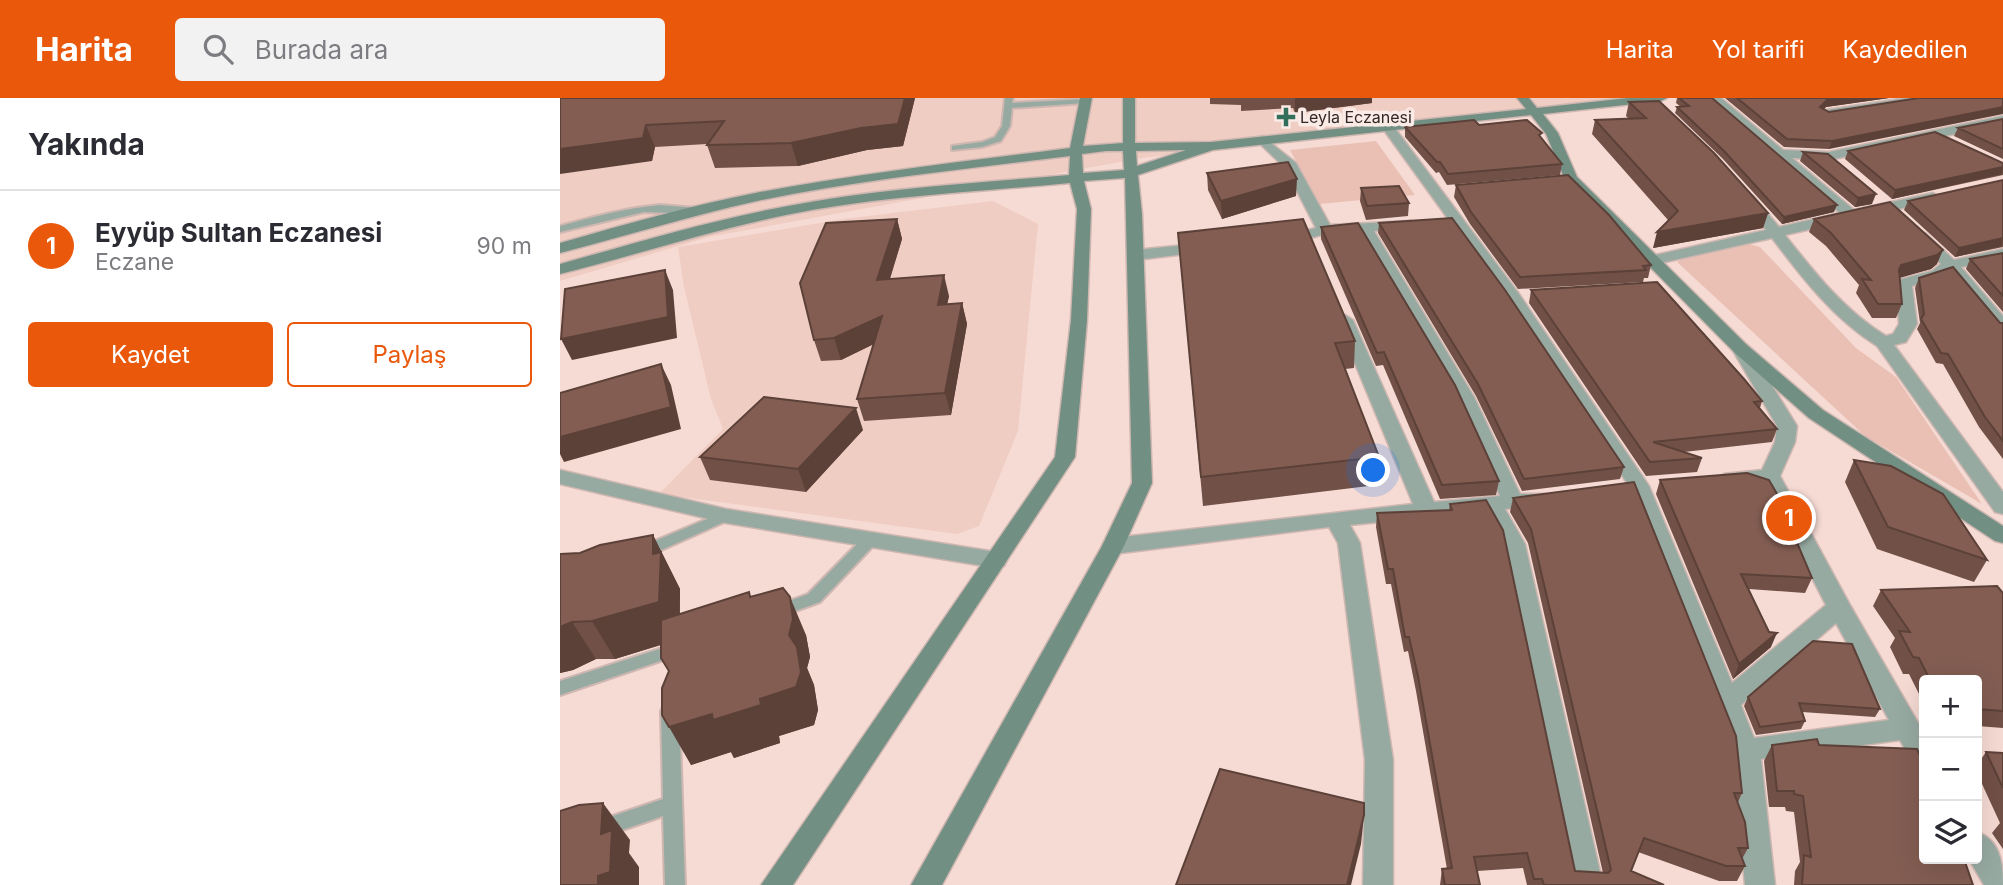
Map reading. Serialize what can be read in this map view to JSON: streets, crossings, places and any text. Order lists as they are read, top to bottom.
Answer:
{
  "places": {
    "health": ["Leyla Eczanesi"]
  },
  "page": {
    "header": "Harita",
    "search": "Burada ara",
    "nav": ["Harita", "Yol tarifi", "Kaydedilen"],
    "heading": "Yakında",
    "list": [
      {
        "mark": "1",
        "name": "Eyyüp Sultan Eczanesi",
        "note": "Eczane",
        "value": "90 m"
      }
    ],
    "buttons": ["Kaydet", "Paylaş"],
    "pins": "1",
    "map_buttons": ["+", "−"]
  }
}
